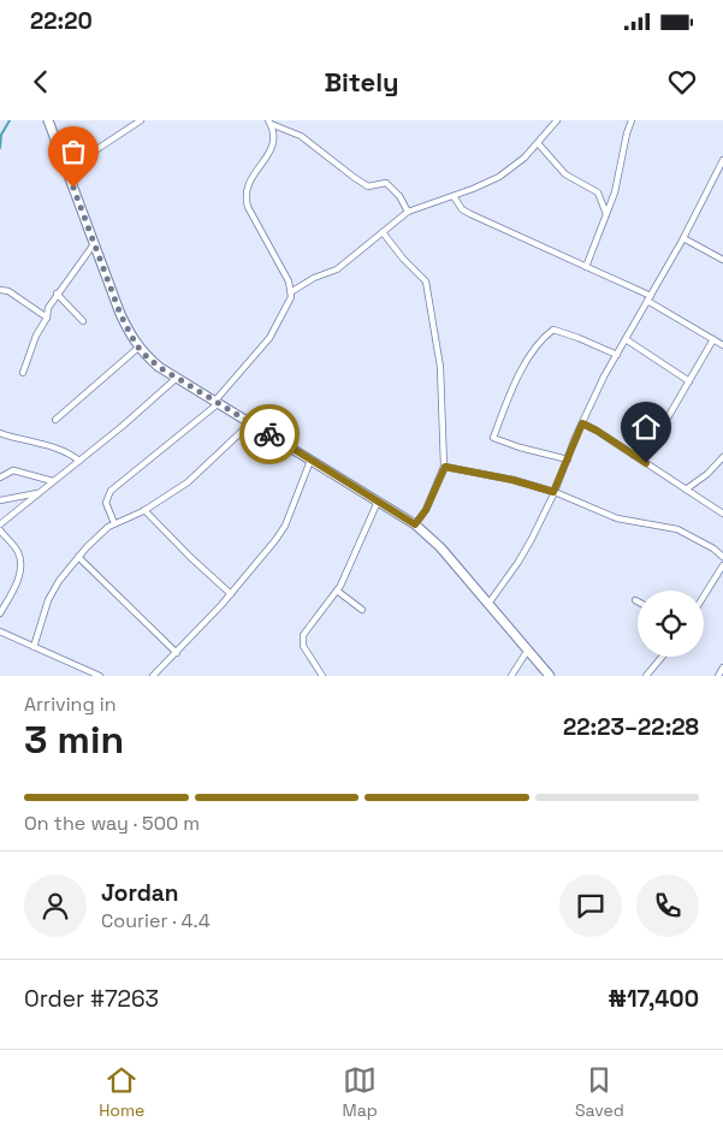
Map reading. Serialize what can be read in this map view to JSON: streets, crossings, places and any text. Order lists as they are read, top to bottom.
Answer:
{
  "page": {
    "status": "22:20",
    "header": "Bitely",
    "heading": ["3 min", "Arriving in", "22:23–22:28"],
    "panel": [
      "Jordan",
      "Courier · 4.4",
      "Order #7263",
      "₦17,400"
    ],
    "bar": "On the way · 500 m",
    "tabs": ["Home", "Map", "Saved"]
  }
}
